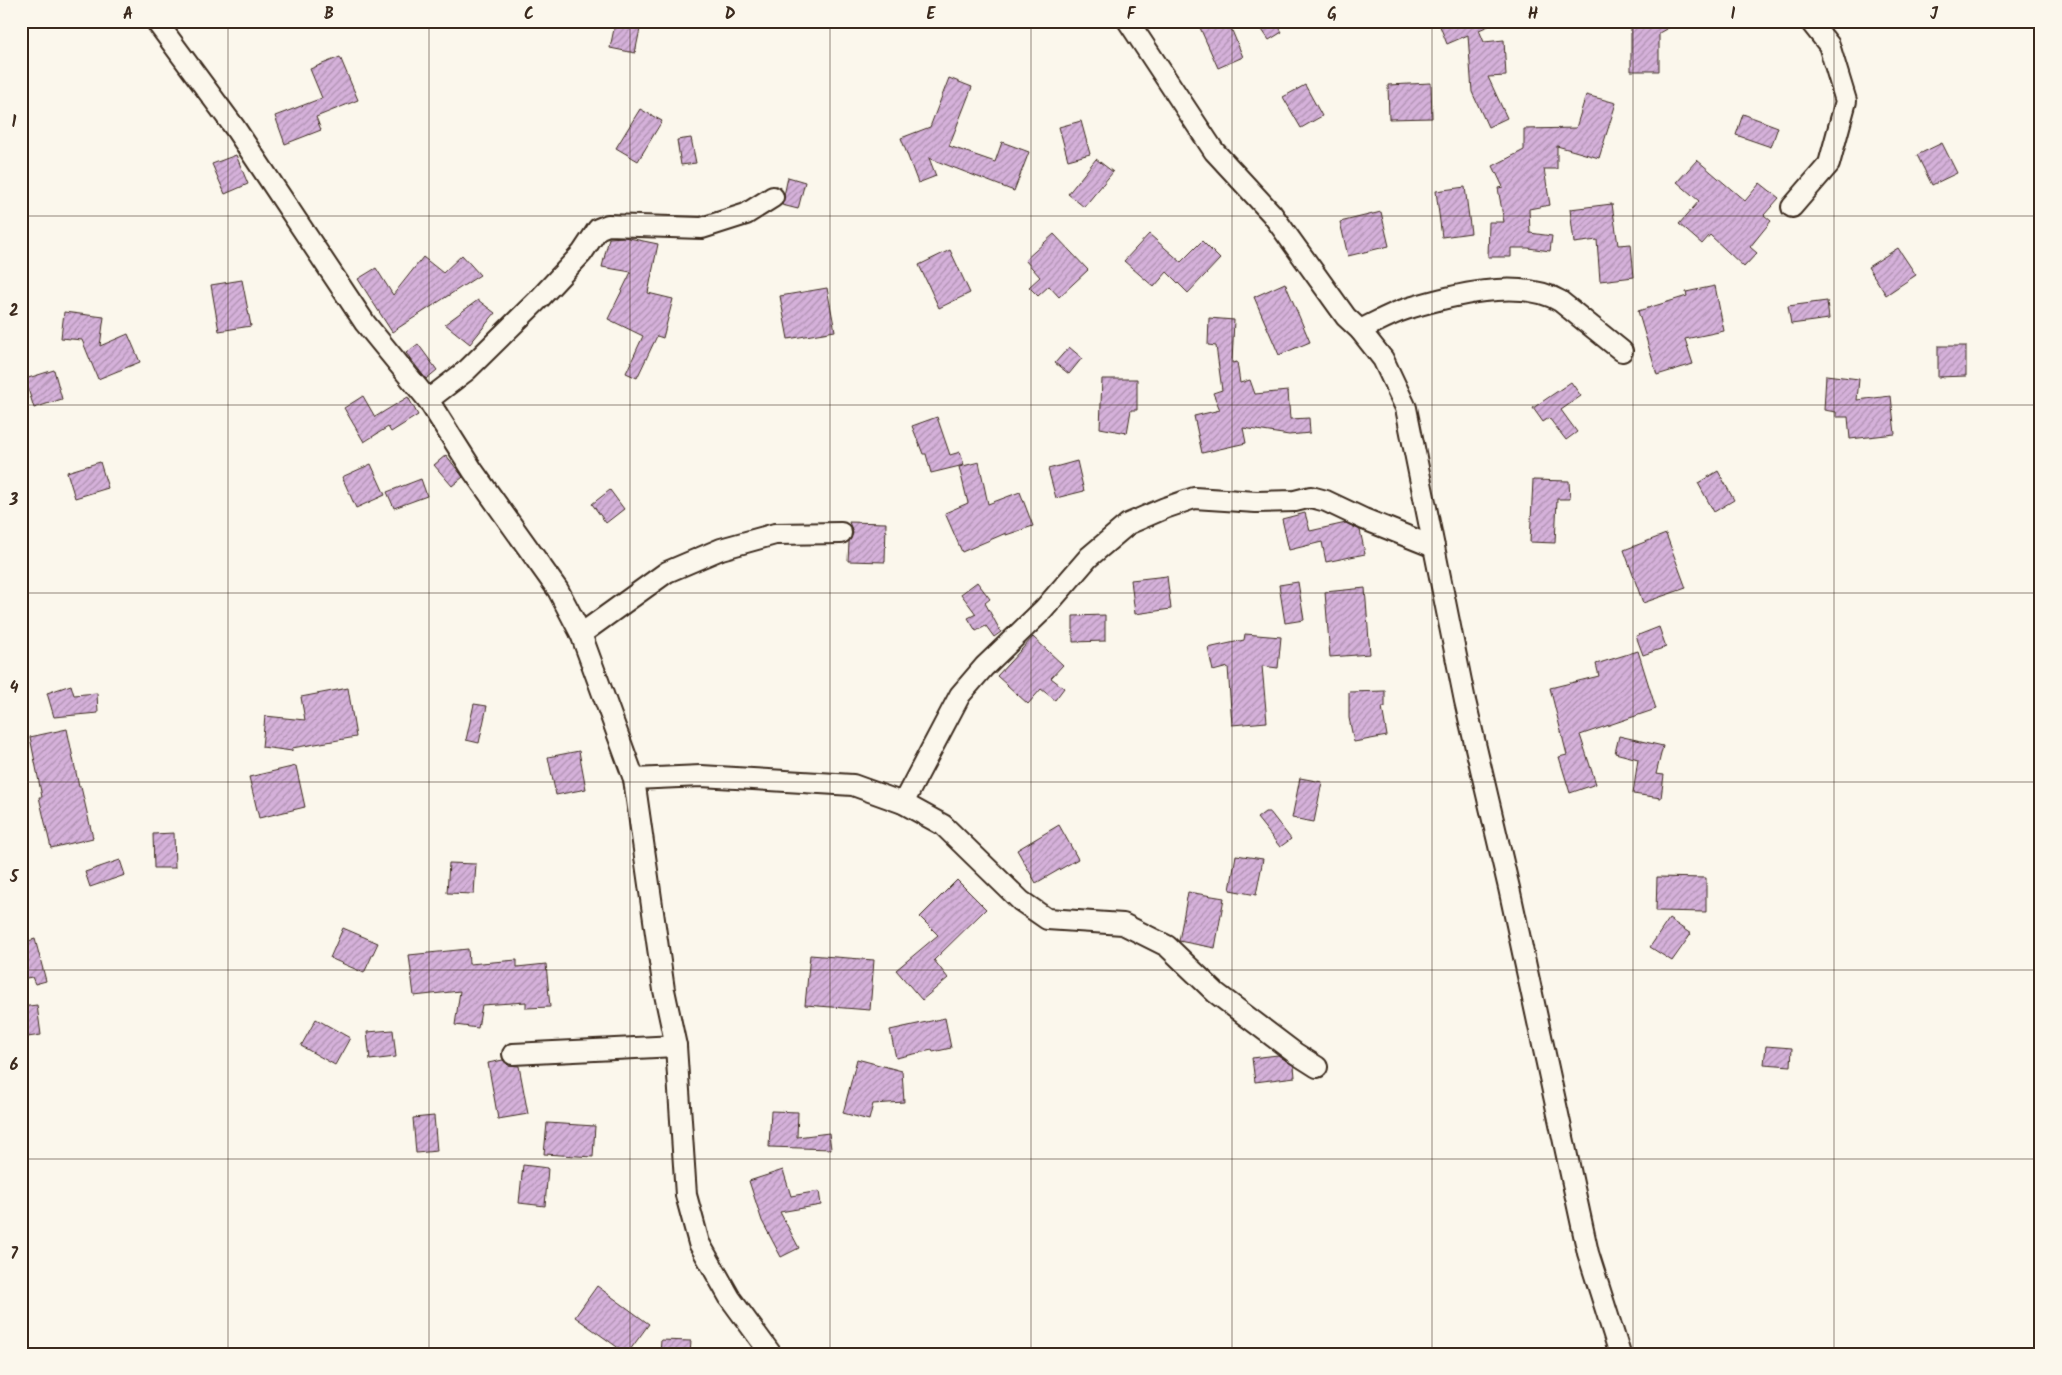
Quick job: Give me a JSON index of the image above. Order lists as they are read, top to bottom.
{
  "grid": {
    "columns": [
      "A",
      "B",
      "C",
      "D",
      "E",
      "F",
      "G",
      "H",
      "I",
      "J"
    ],
    "rows": [
      "1",
      "2",
      "3",
      "4",
      "5",
      "6",
      "7"
    ]
  }
}
